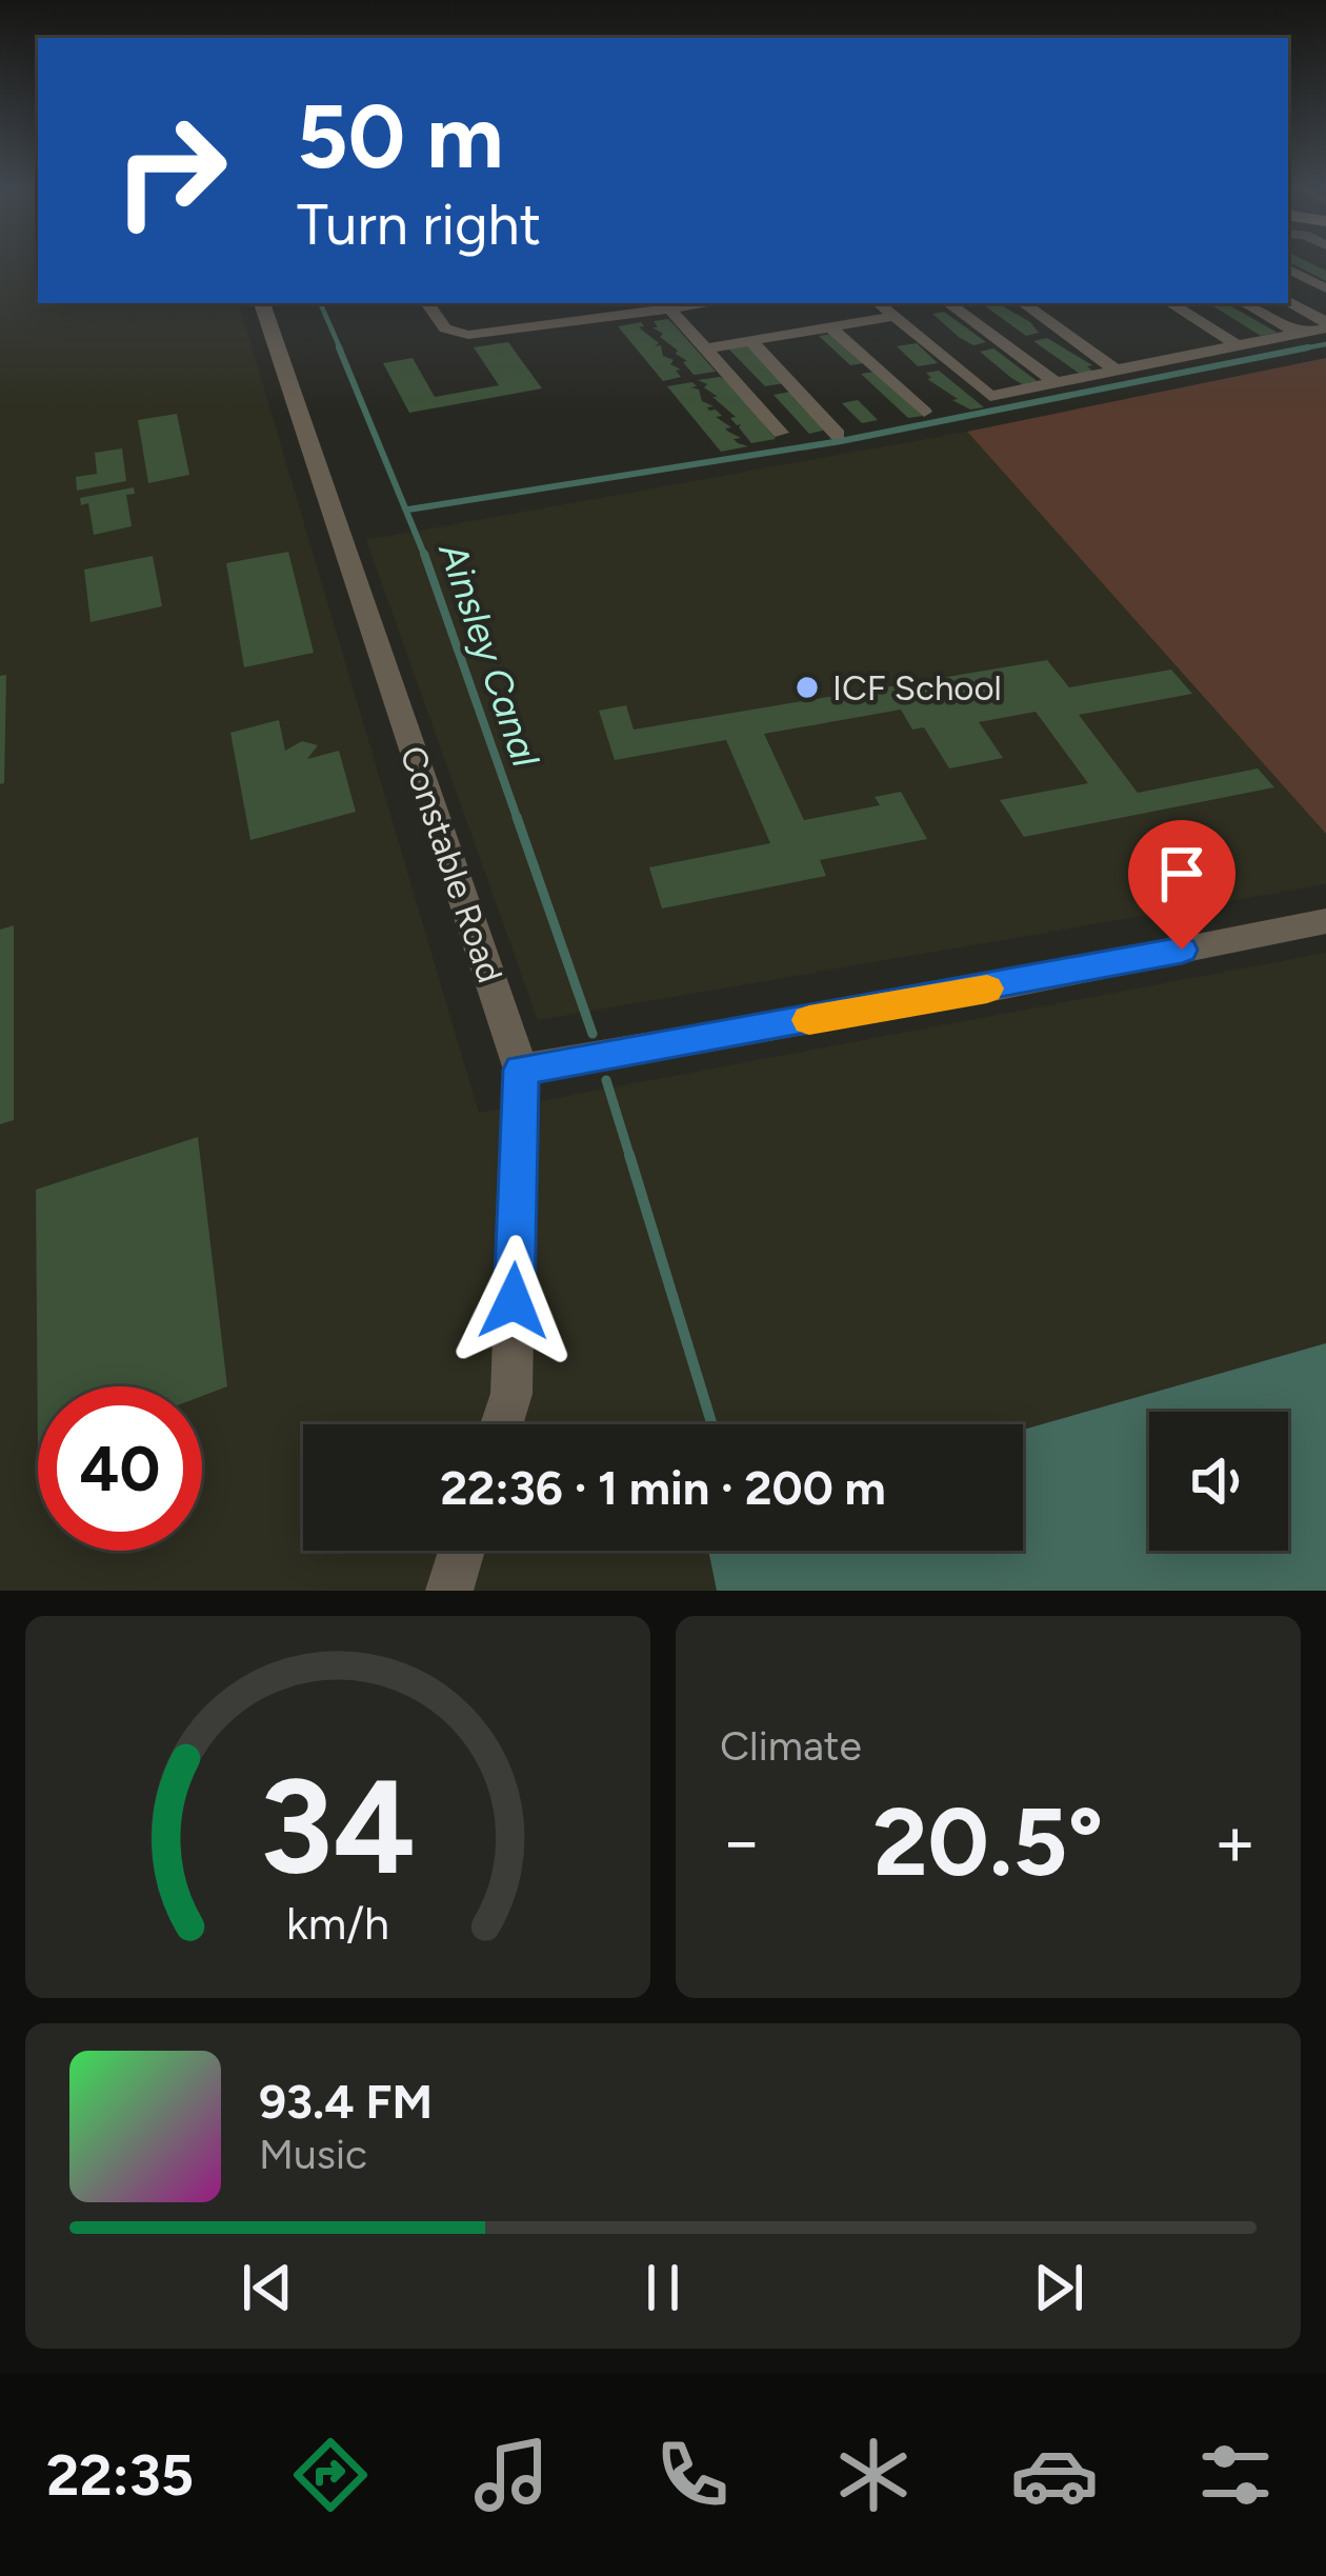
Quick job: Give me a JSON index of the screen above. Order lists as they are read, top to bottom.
{
  "streets": {
    "street": ["Constable Road"]
  },
  "water": ["Ainsley Canal"],
  "places": ["ICF School"],
  "page": {
    "turn": ["50 m", "Turn right"],
    "limit": "40",
    "trip": "22:36 · 1 min · 200 m",
    "tile": "Climate",
    "heat": ["−", "20.5°", "+"],
    "song": ["93.4 FM", "Music"],
    "tabs": "22:35",
    "gauge": ["34", "km/h"]
  }
}
